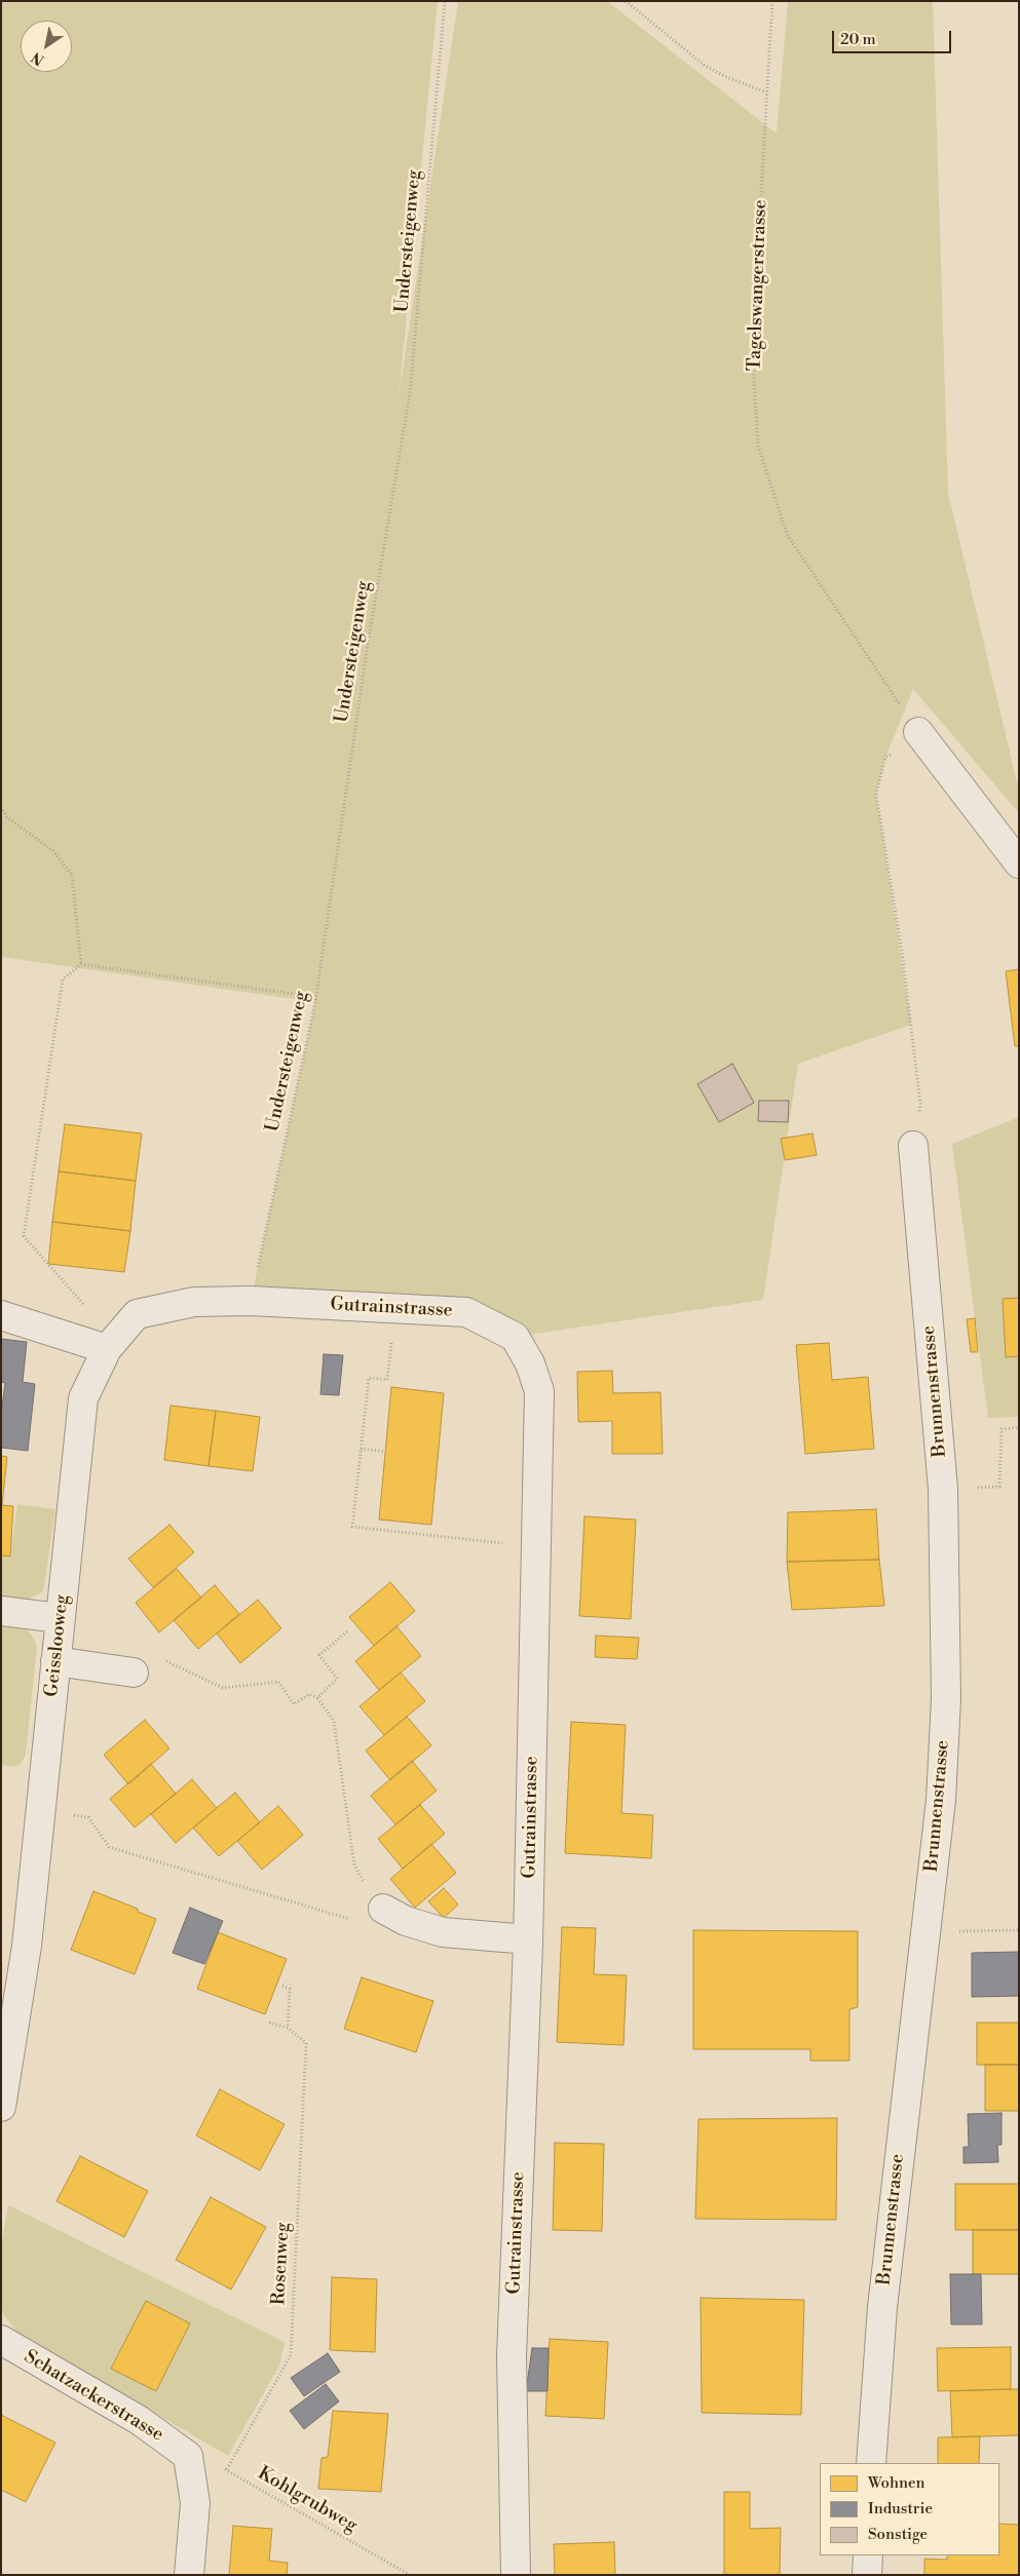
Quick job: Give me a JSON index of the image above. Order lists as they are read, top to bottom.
{
  "streets": {
    "street": [
      "Gutrainstrasse",
      "Brunnenstrasse",
      "Geisslooweg",
      "Schatzackerstrasse"
    ],
    "path": [
      "Understeigenweg",
      "Tagelswangerstrasse",
      "Rosenweg",
      "Kohlgrubweg"
    ]
  },
  "crossings": [
    ["Understeigenweg", "Gutrainstrasse"],
    ["Understeigenweg", "Geisslooweg"],
    ["Gutrainstrasse", "Geisslooweg"],
    ["Rosenweg", "Kohlgrubweg"],
    ["Schatzackerstrasse", "Kohlgrubweg"]
  ],
  "legend": ["Wohnen", "Industrie", "Sonstige"],
  "scale_bar": "20 m",
  "north": "bottom left"
}
